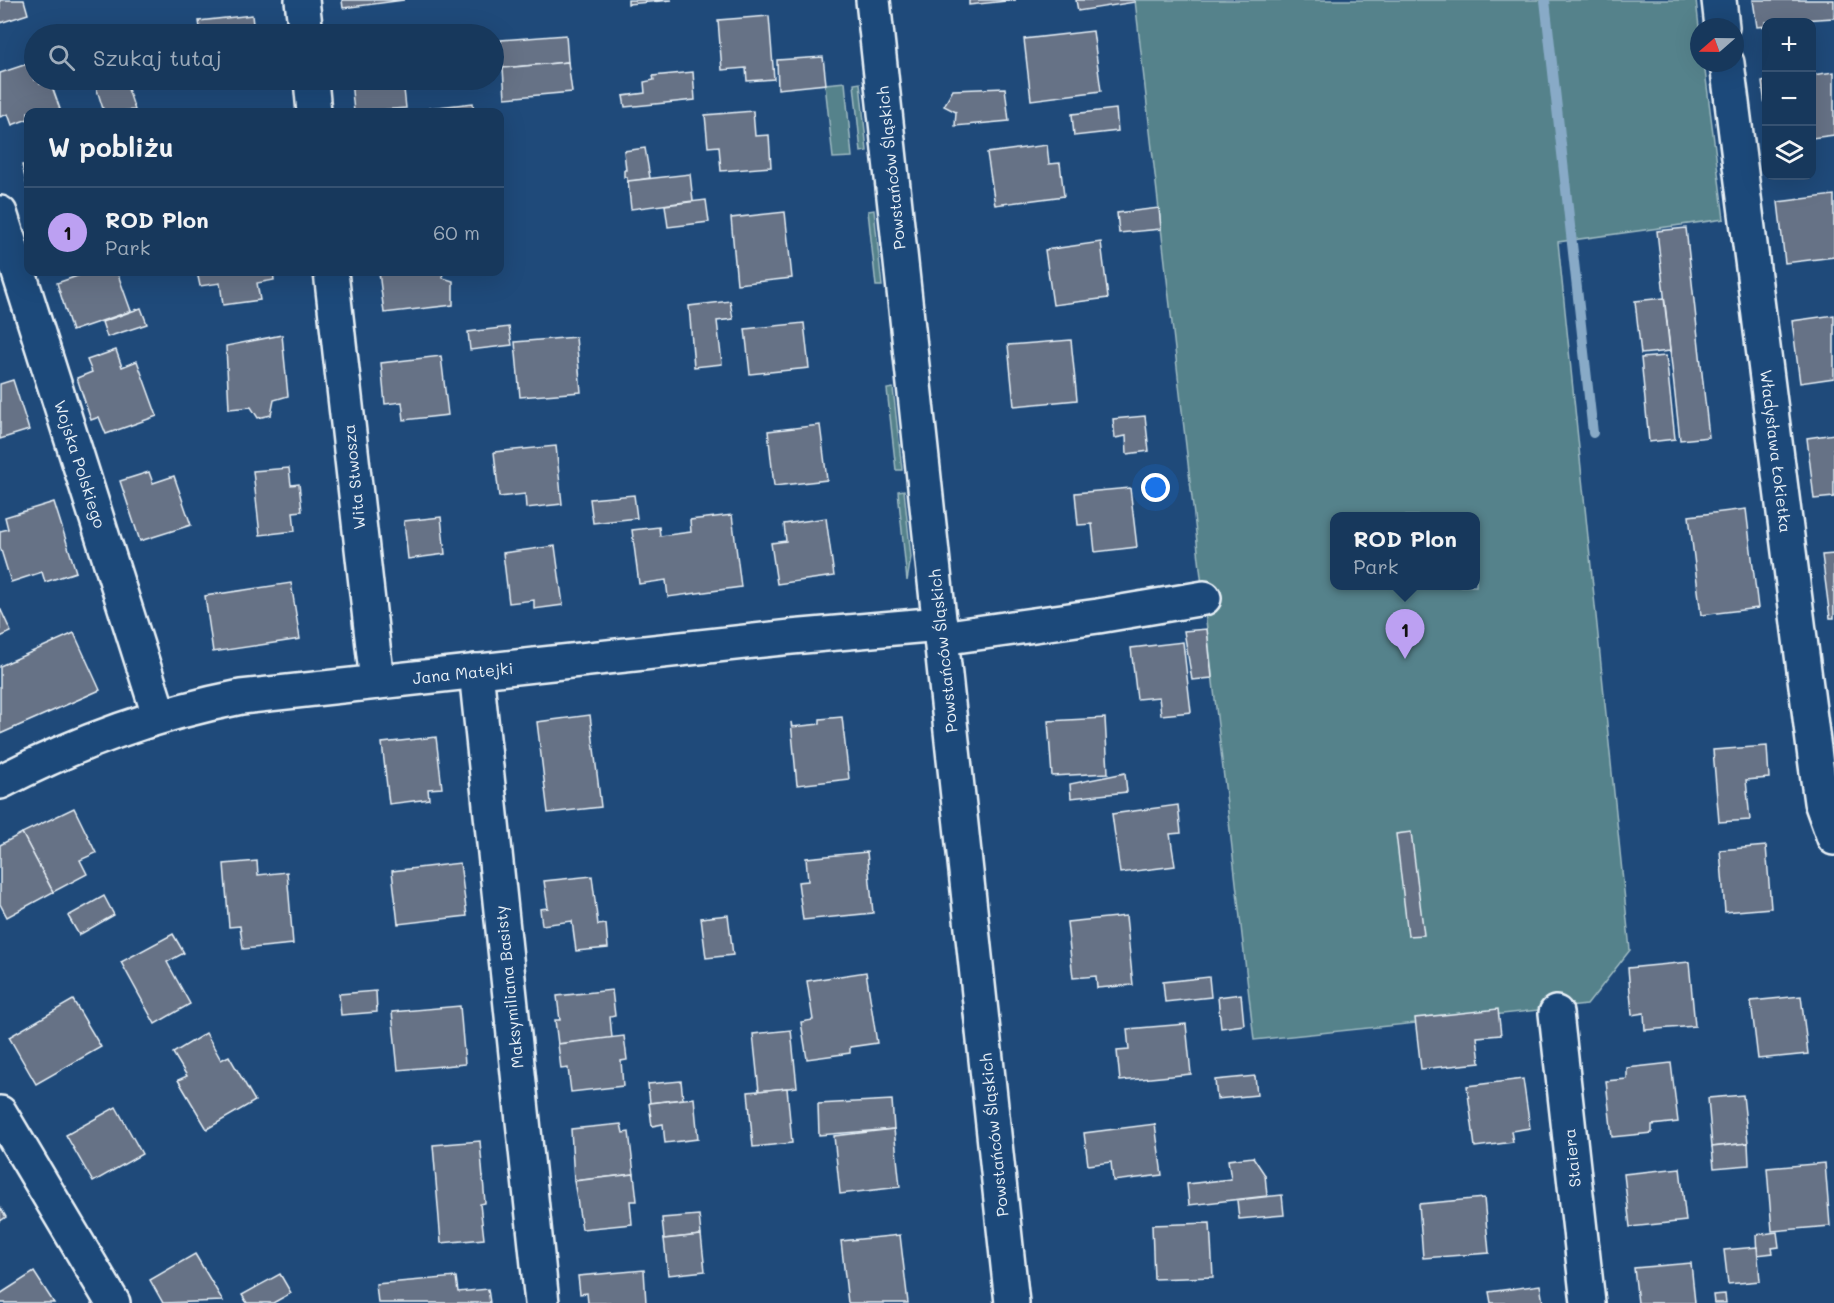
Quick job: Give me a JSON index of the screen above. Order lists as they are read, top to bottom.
{
  "streets": {
    "street": [
      "Powstańców Śląskich",
      "Władysława Łokietka",
      "Wojska Polskiego",
      "Wita Stwosza",
      "Jana Matejki",
      "Maksymiliana Basisty",
      "Staiera"
    ]
  },
  "crossings": [
    ["Powstańców Śląskich", "Jana Matejki"],
    ["Wojska Polskiego", "Jana Matejki"],
    ["Wita Stwosza", "Jana Matejki"],
    ["Jana Matejki", "Maksymiliana Basisty"]
  ],
  "north": "left",
  "page": {
    "map_buttons": ["+", "−"],
    "search": "Szukaj tutaj",
    "heading": "W pobliżu",
    "list": [
      {
        "mark": "1",
        "name": "ROD Plon",
        "note": "Park",
        "value": "60 m"
      }
    ],
    "popup": ["ROD Plon", "Park"],
    "pins": "1"
  }
}
